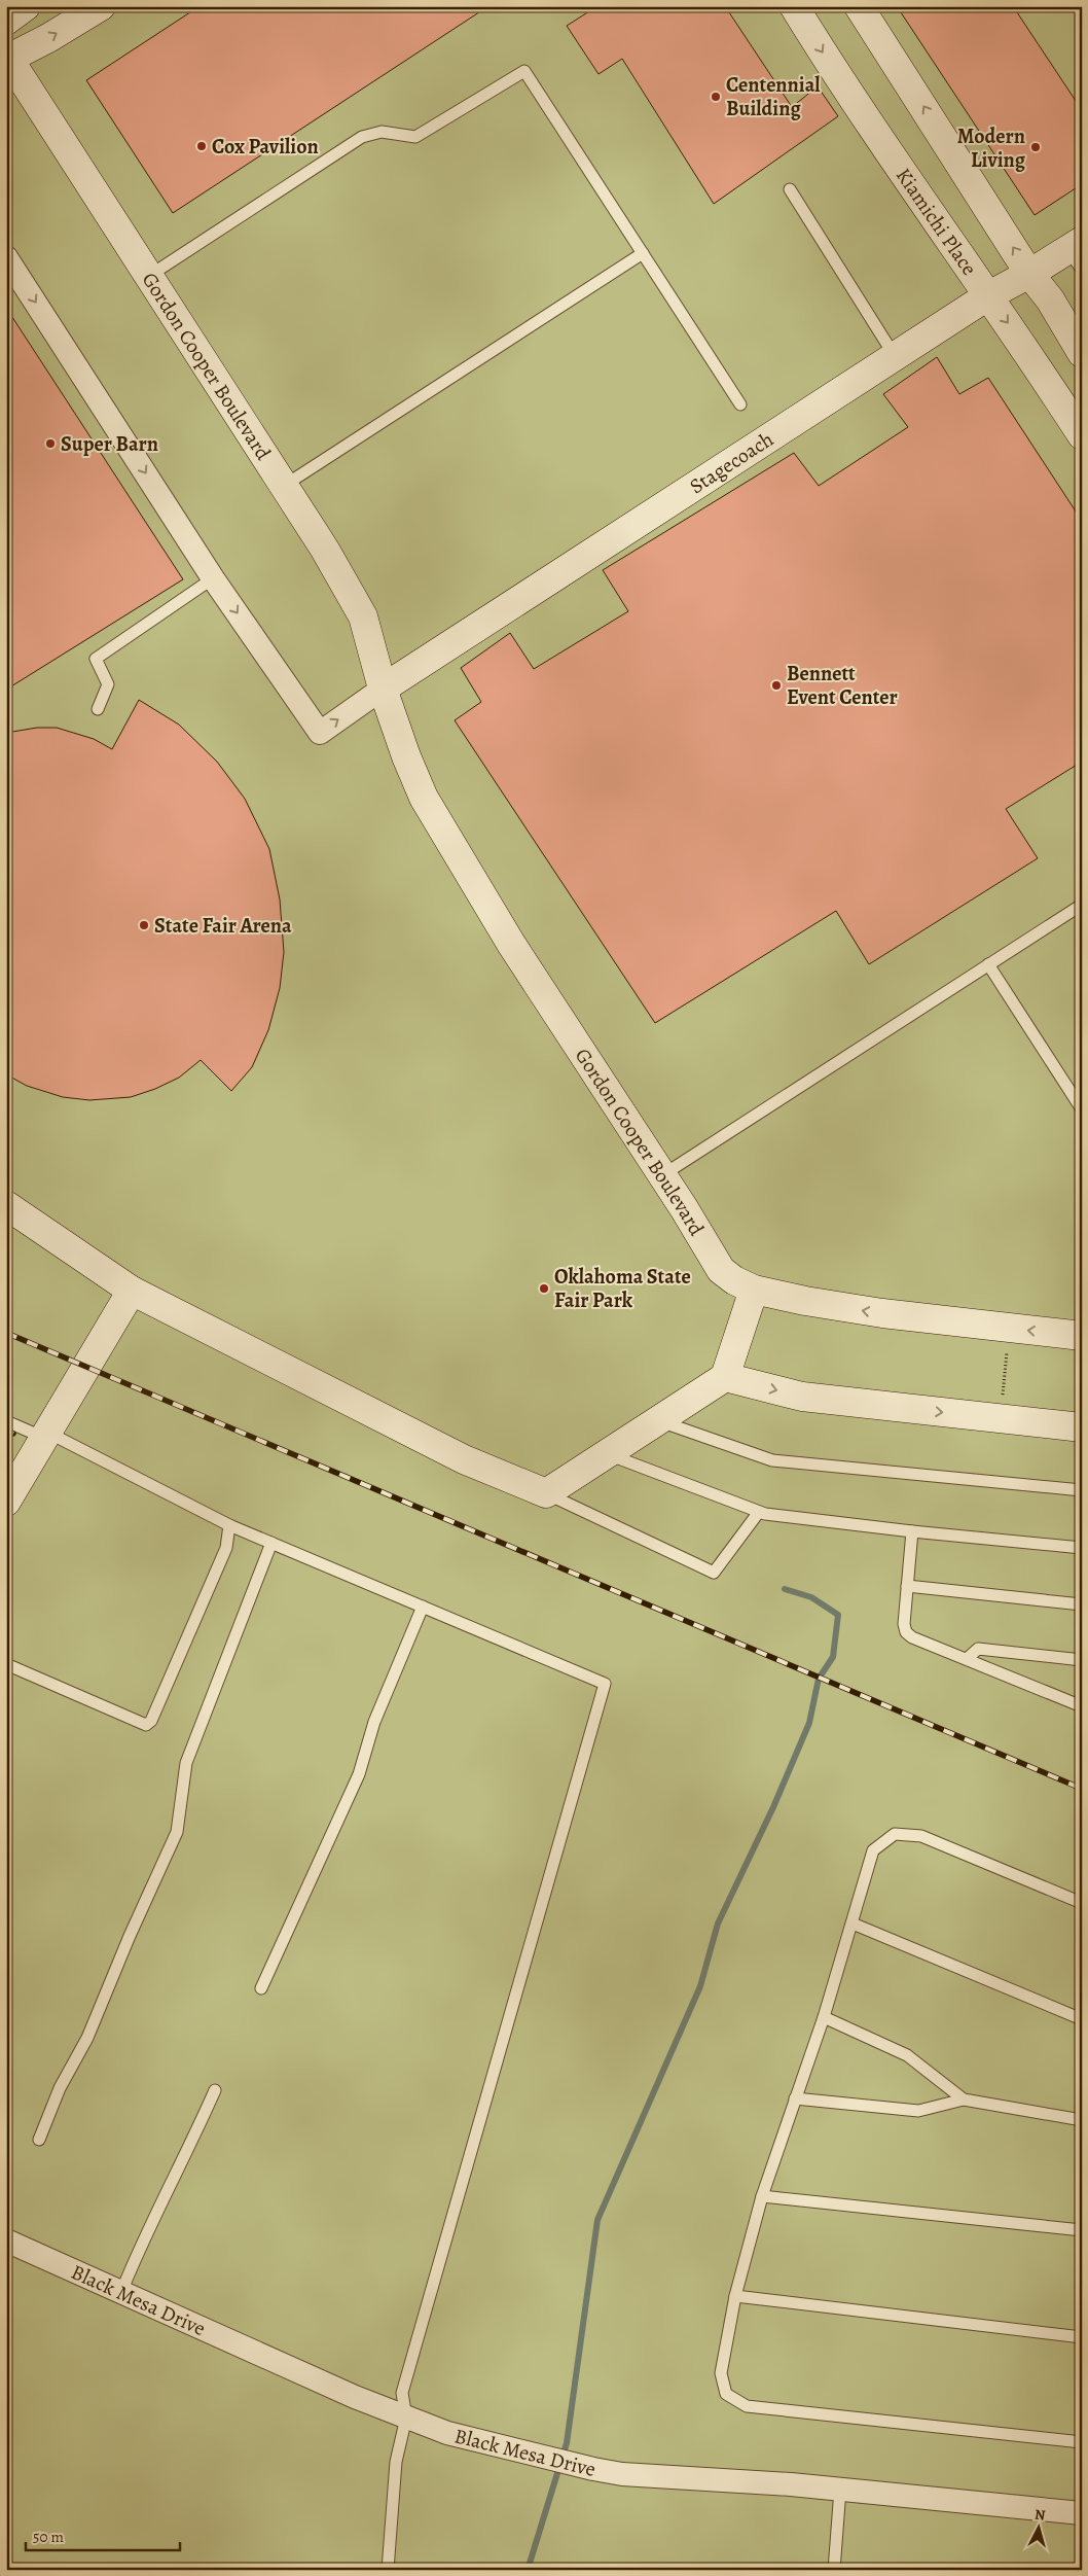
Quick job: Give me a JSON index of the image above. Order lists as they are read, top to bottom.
{
  "streets": {
    "street": [
      "Kiamichi Place",
      "Gordon Cooper Boulevard",
      "Stagecoach",
      "Black Mesa Drive"
    ]
  },
  "crossings": [
    ["Kiamichi Place", "Stagecoach"],
    ["Gordon Cooper Boulevard", "Stagecoach"]
  ],
  "places": [
    "Centennial Building",
    "Cox Pavilion",
    "Modern Living",
    "Super Barn",
    "Bennett Event Center",
    "State Fair Arena",
    "Oklahoma State Fair Park"
  ],
  "scale_bar": "50 m",
  "north": "top"
}
